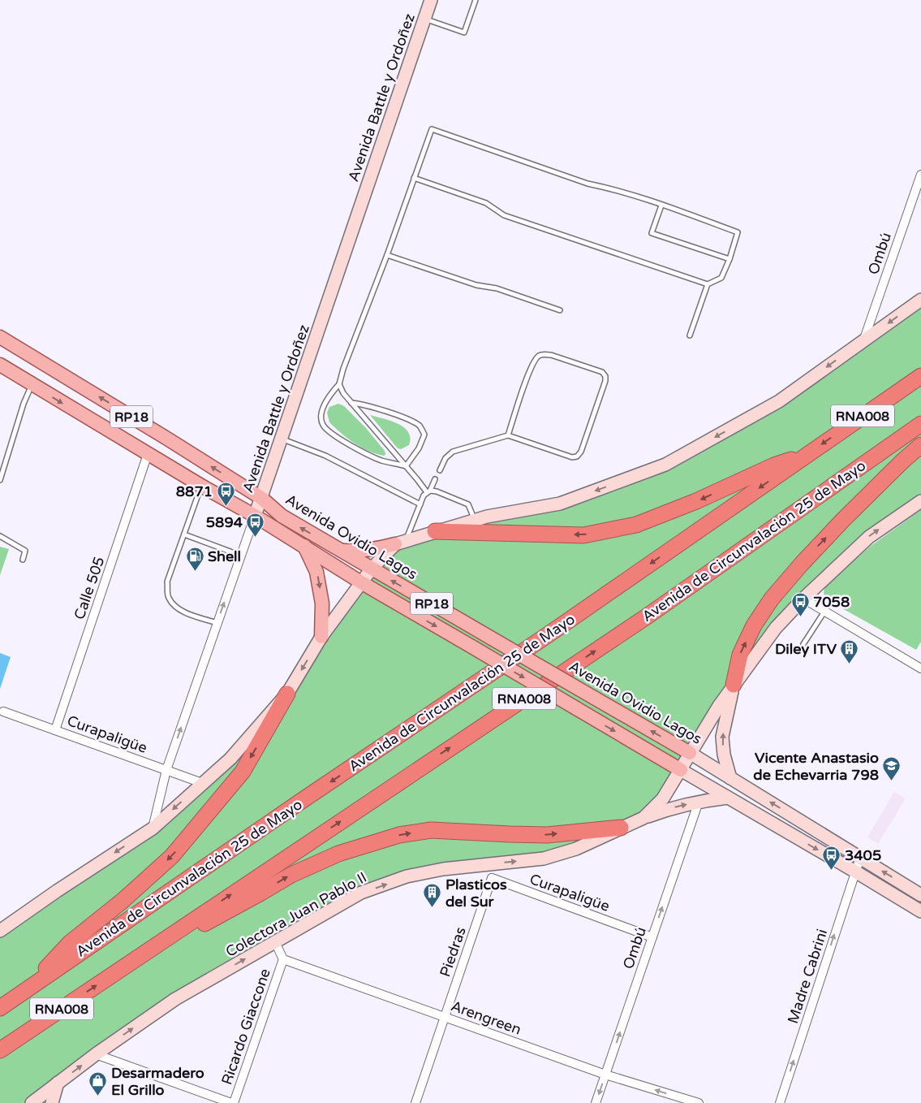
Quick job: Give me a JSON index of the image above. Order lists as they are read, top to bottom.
{
  "streets": {
    "highway": ["RNA008", "Avenida de Circunvalación 25 de Mayo"],
    "main road": [
      "Avenida Battle y Ordoñez",
      "RP18",
      "Avenida Ovidio Lagos",
      "Colectora Juan Pablo II"
    ],
    "street": [
      "Ombú",
      "Calle 505",
      "Curapaligüe",
      "Piedras",
      "Madre Cabrini",
      "Arengreen",
      "Ricardo Giaccone"
    ]
  },
  "crossings": [
    ["Avenida Battle y Ordoñez", "RP18"],
    ["Avenida Battle y Ordoñez", "Avenida Ovidio Lagos"],
    ["Avenida Battle y Ordoñez", "Curapaligüe"],
    ["Ombú", "Curapaligüe"],
    ["Ombú", "Arengreen"],
    ["RP18", "Avenida Ovidio Lagos"],
    ["RP18", "Calle 505"],
    ["RP18", "Colectora Juan Pablo II"],
    ["Avenida Ovidio Lagos", "Colectora Juan Pablo II"],
    ["Avenida Ovidio Lagos", "Madre Cabrini"],
    ["Calle 505", "Curapaligüe"],
    ["Curapaligüe", "Piedras"],
    ["Piedras", "Arengreen"],
    ["Arengreen", "Ricardo Giaccone"]
  ],
  "one_way": ["Ombú", "Colectora Juan Pablo II", "Madre Cabrini"],
  "places": {
    "bus stop": [
      "8871",
      "5894",
      "7058",
      "3405"
    ],
    "fuel station": ["Shell"],
    "building": ["Diley ITV", "Plasticos del Sur"],
    "school or university": ["Vicente Anastasio de Echevarria 798"],
    "shop": ["Desarmadero El Grillo"]
  }
}
